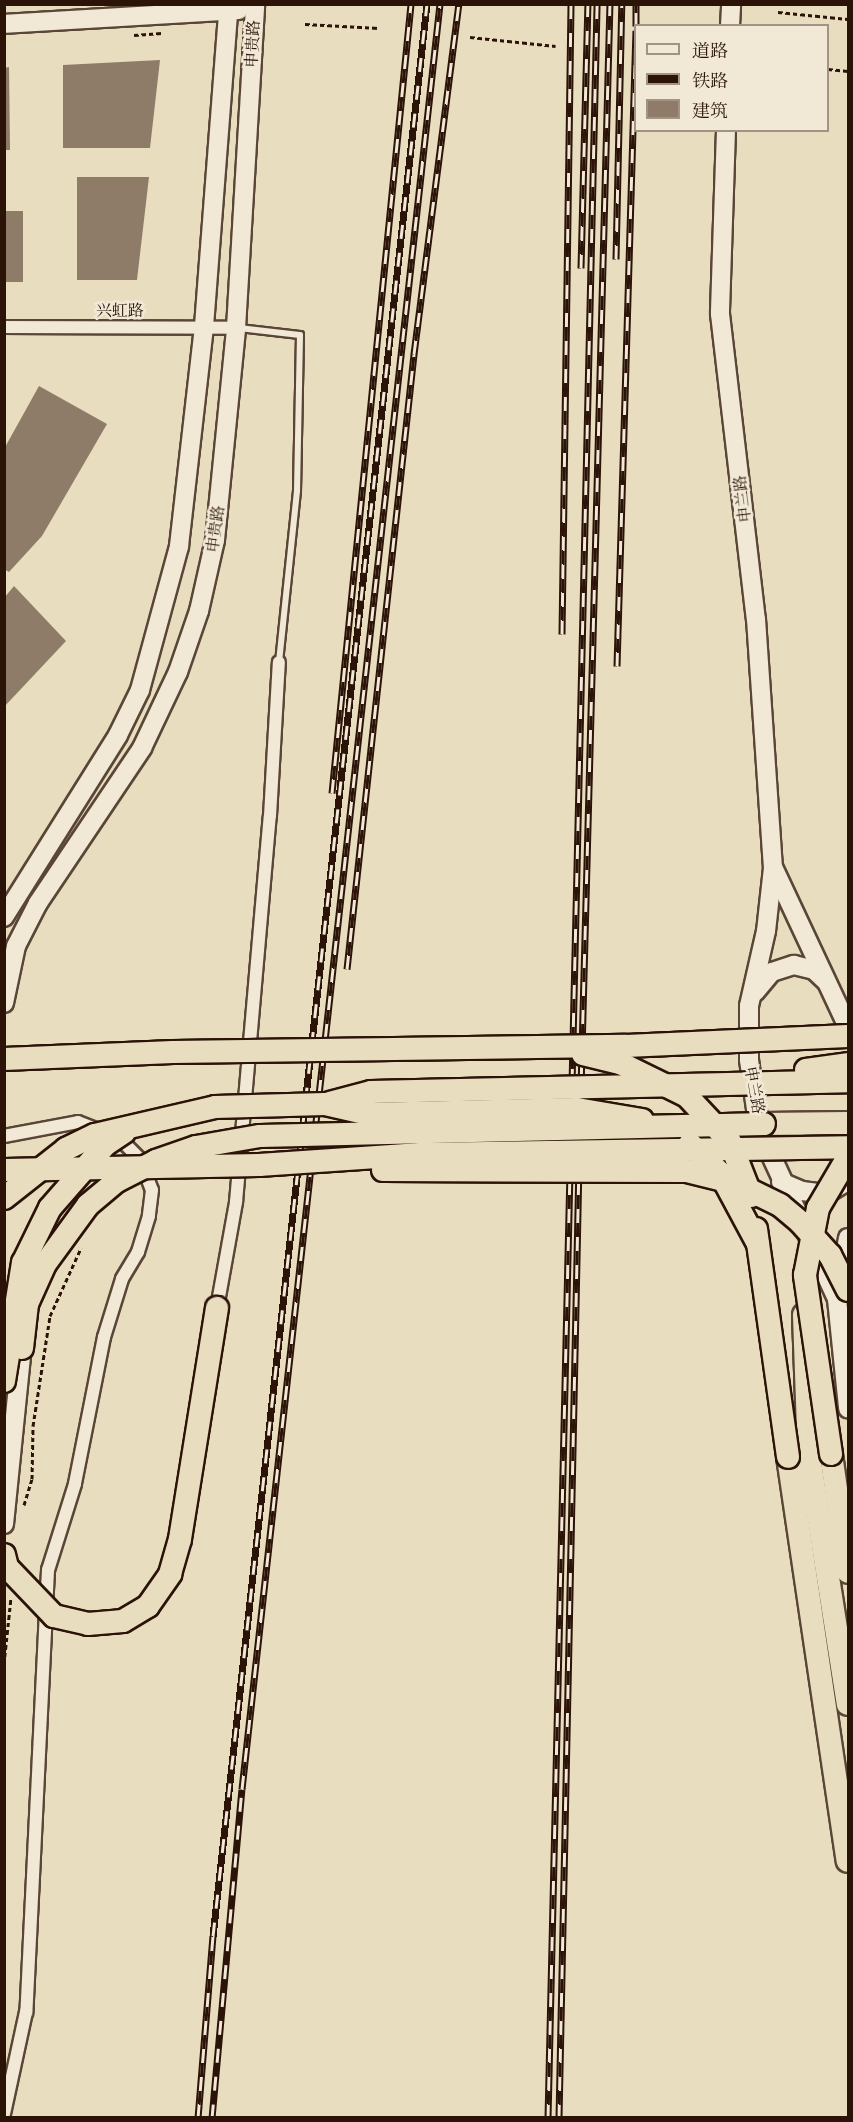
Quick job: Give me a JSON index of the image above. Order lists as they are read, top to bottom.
{
  "streets": {
    "main road": ["申贵路", "申兰路"],
    "street": ["兴虹路"]
  },
  "crossings": [
    ["申贵路", "兴虹路"]
  ],
  "legend": ["道路", "铁路", "建筑"]
}
